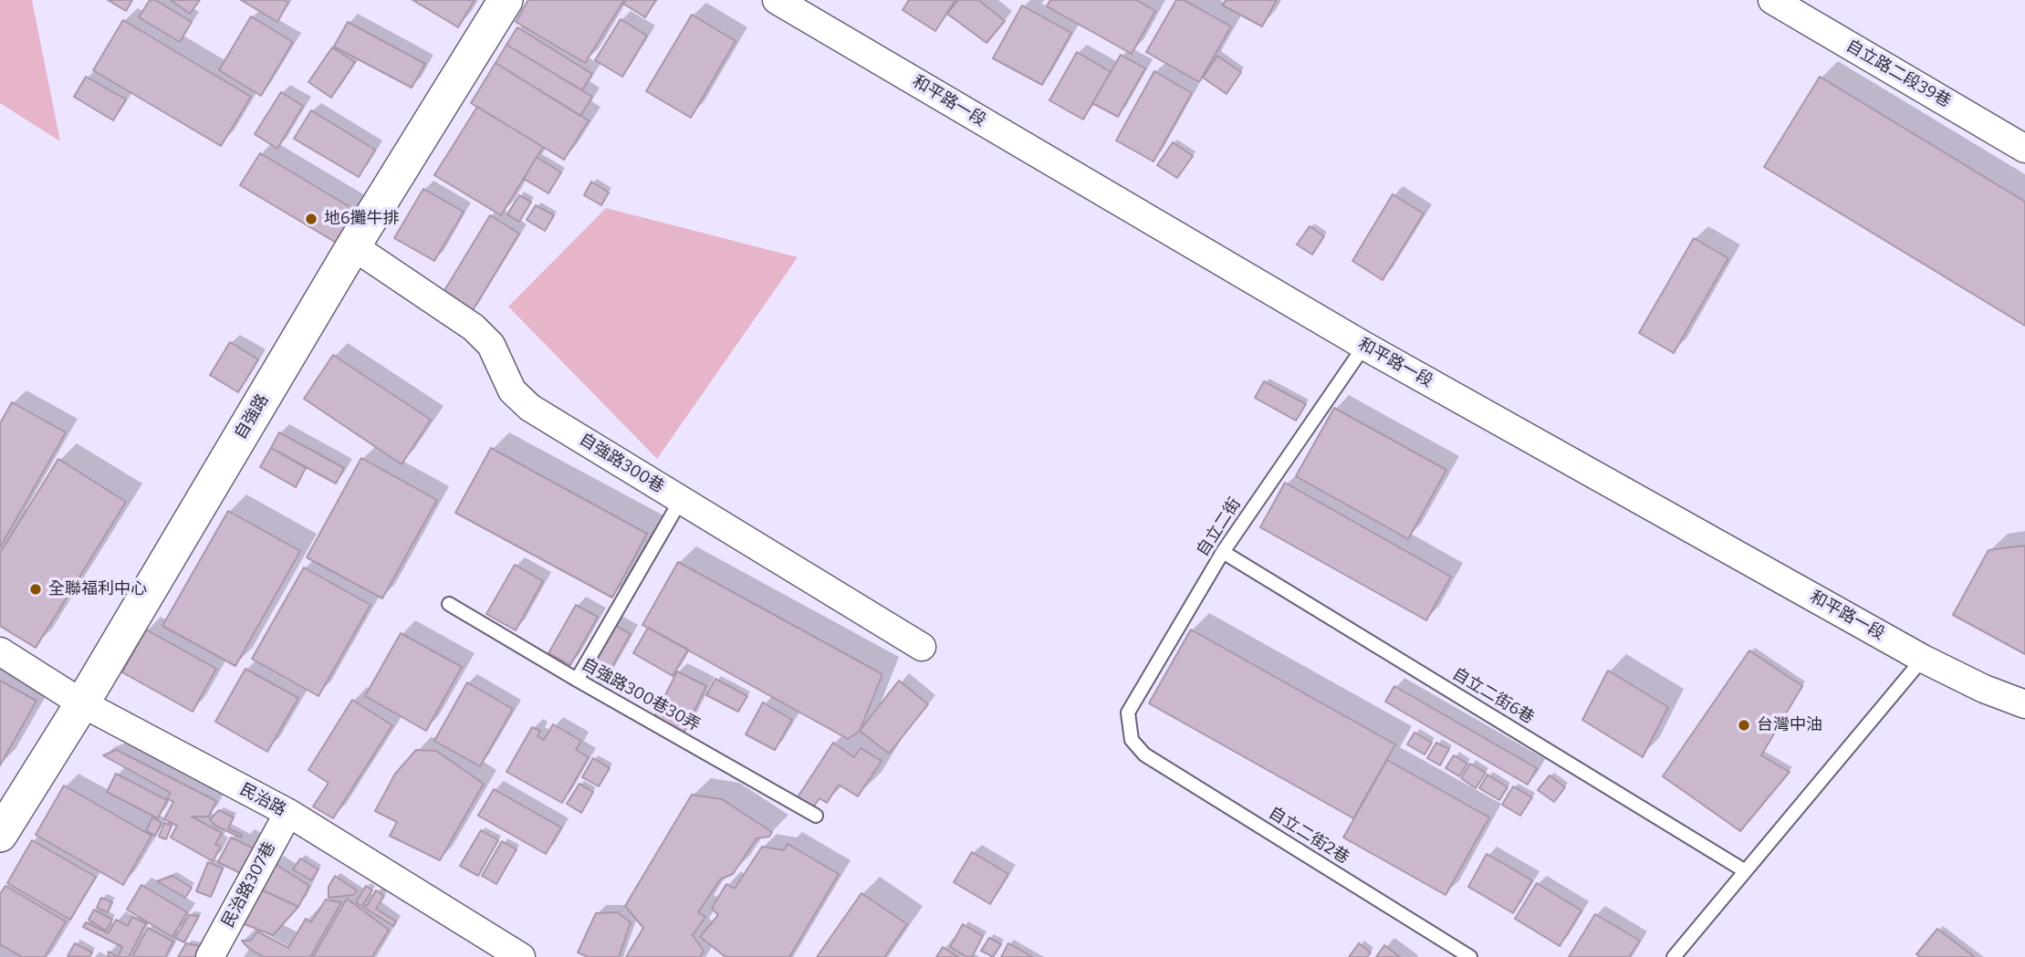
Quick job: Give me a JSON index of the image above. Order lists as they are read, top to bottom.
{
  "streets": {
    "street": [
      "自立路二段39巷",
      "和平路一段",
      "自強路",
      "自強路300巷",
      "民治路",
      "民治路307巷"
    ],
    "lane": [
      "自立二街",
      "自強路300巷30弄",
      "自立二街6巷",
      "自立二街2巷"
    ]
  },
  "crossings": [
    ["和平路一段", "自立二街"],
    ["自強路", "自強路300巷"],
    ["自強路", "民治路"],
    ["自立二街", "自立二街6巷"],
    ["自立二街", "自立二街2巷"],
    ["民治路", "民治路307巷"]
  ],
  "places": ["地6攤牛排", "全聯福利中心", "台灣中油"]
}
